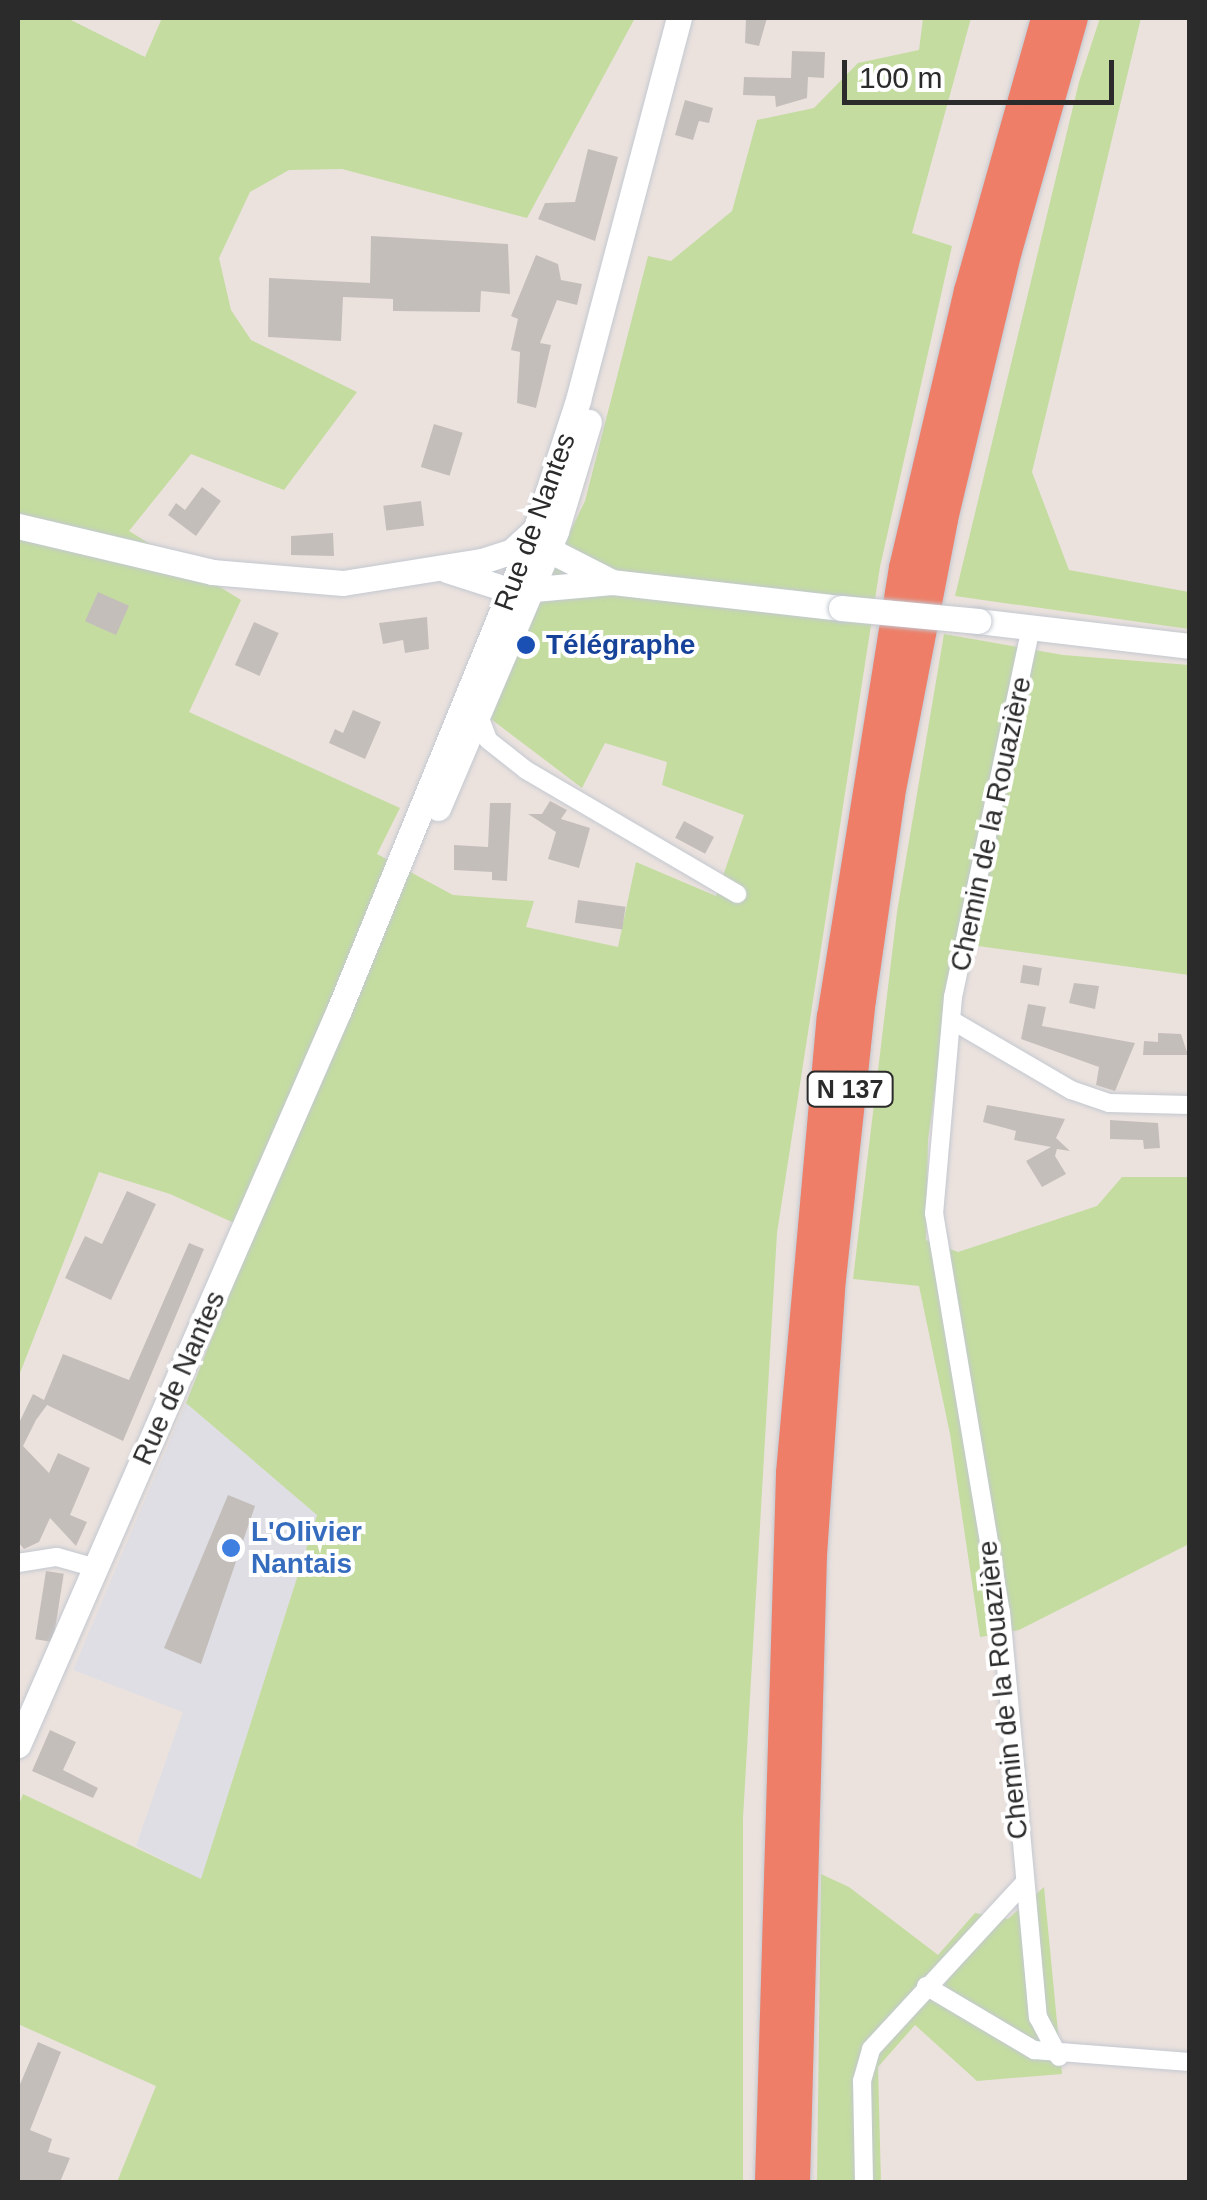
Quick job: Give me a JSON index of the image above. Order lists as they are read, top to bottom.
{
  "streets": {
    "highway": ["N 137"],
    "main road": ["Rue de Nantes"],
    "street": ["Chemin de la Rouazière"]
  },
  "places": ["Télégraphe", "L'Olivier Nantais"],
  "scale_bar": "100 m"
}
